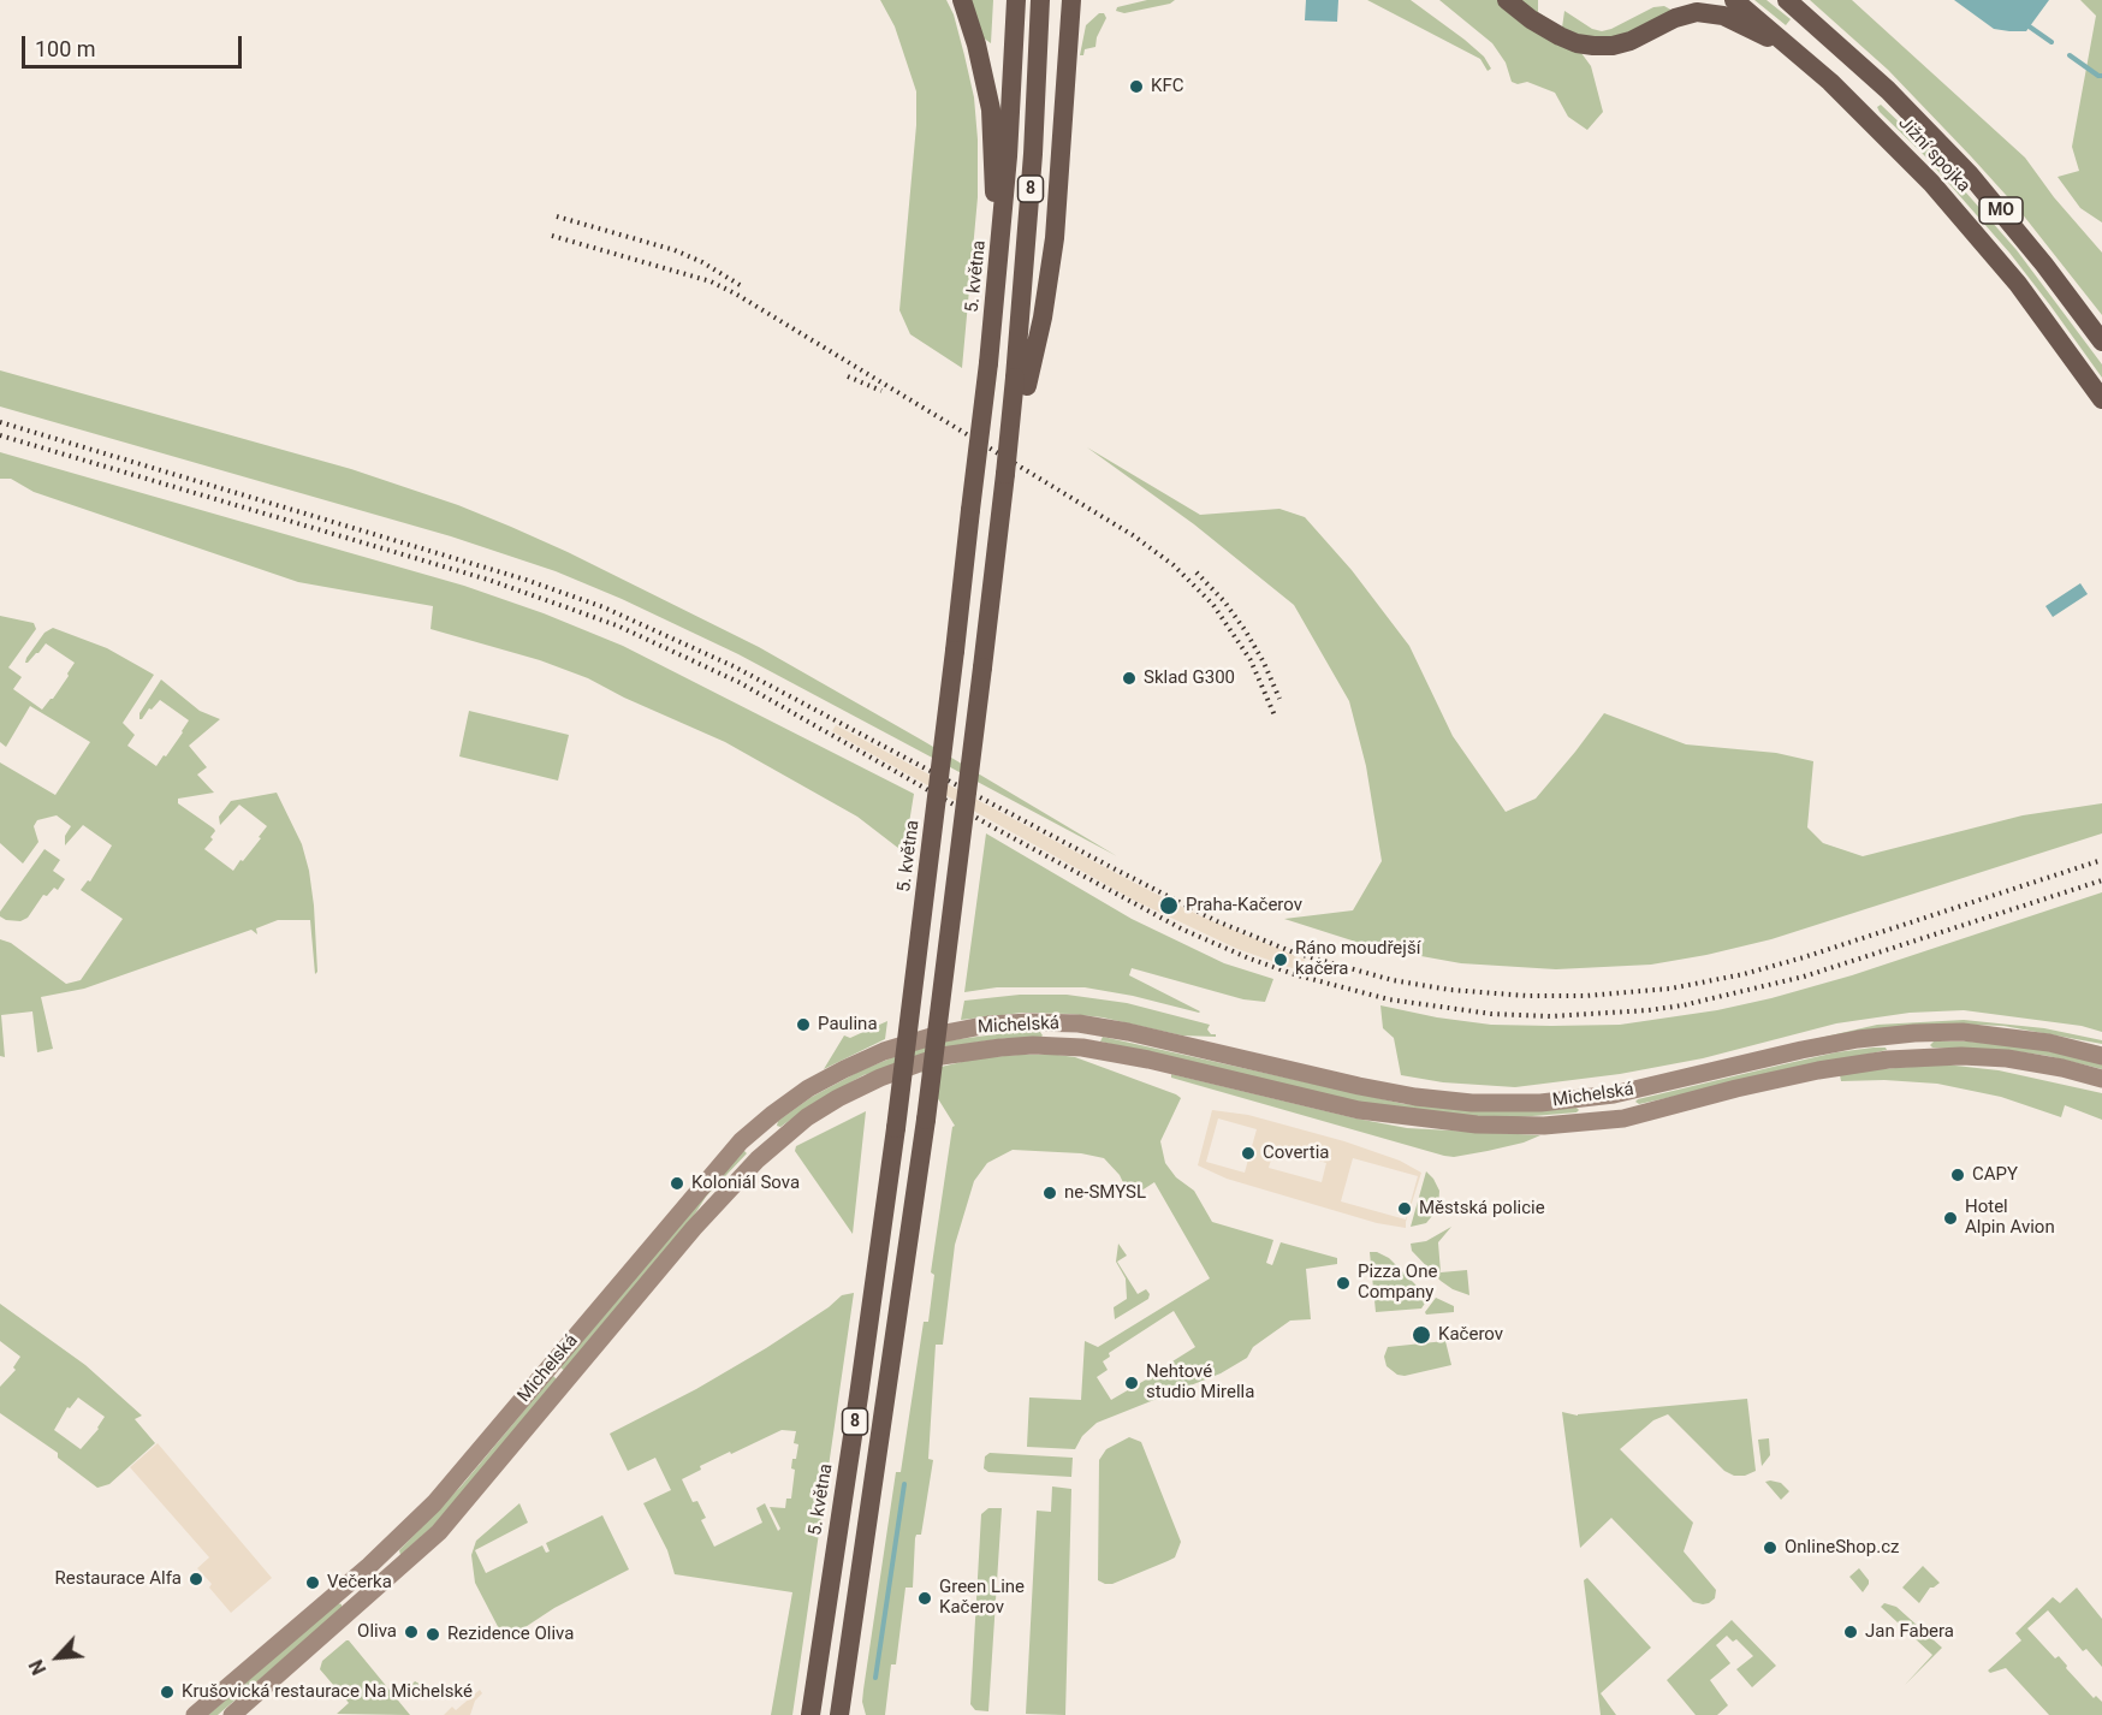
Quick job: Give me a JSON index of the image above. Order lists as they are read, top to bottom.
{
  "streets": {
    "highway": [
      "Jižní spojka",
      "8",
      "MO",
      "5. května"
    ],
    "main road": ["Michelská"]
  },
  "places": [
    "KFC",
    "Sklad G300",
    "Praha-Kačerov",
    "Ráno moudřejší kačera",
    "Paulina",
    "Covertia",
    "CAPY",
    "Koloniál Sova",
    "ne-SMYSL",
    "Městská policie",
    "Hotel Alpin Avion",
    "Pizza One Company",
    "Kačerov",
    "Nehtové studio Mirella",
    "OnlineShop.cz",
    "Restaurace Alfa",
    "Večerka",
    "Green Line Kačerov",
    "Oliva",
    "Jan Fabera",
    "Rezidence Oliva",
    "Krušovická restaurace Na Michelské"
  ],
  "scale_bar": "100 m",
  "north": "bottom left"
}
